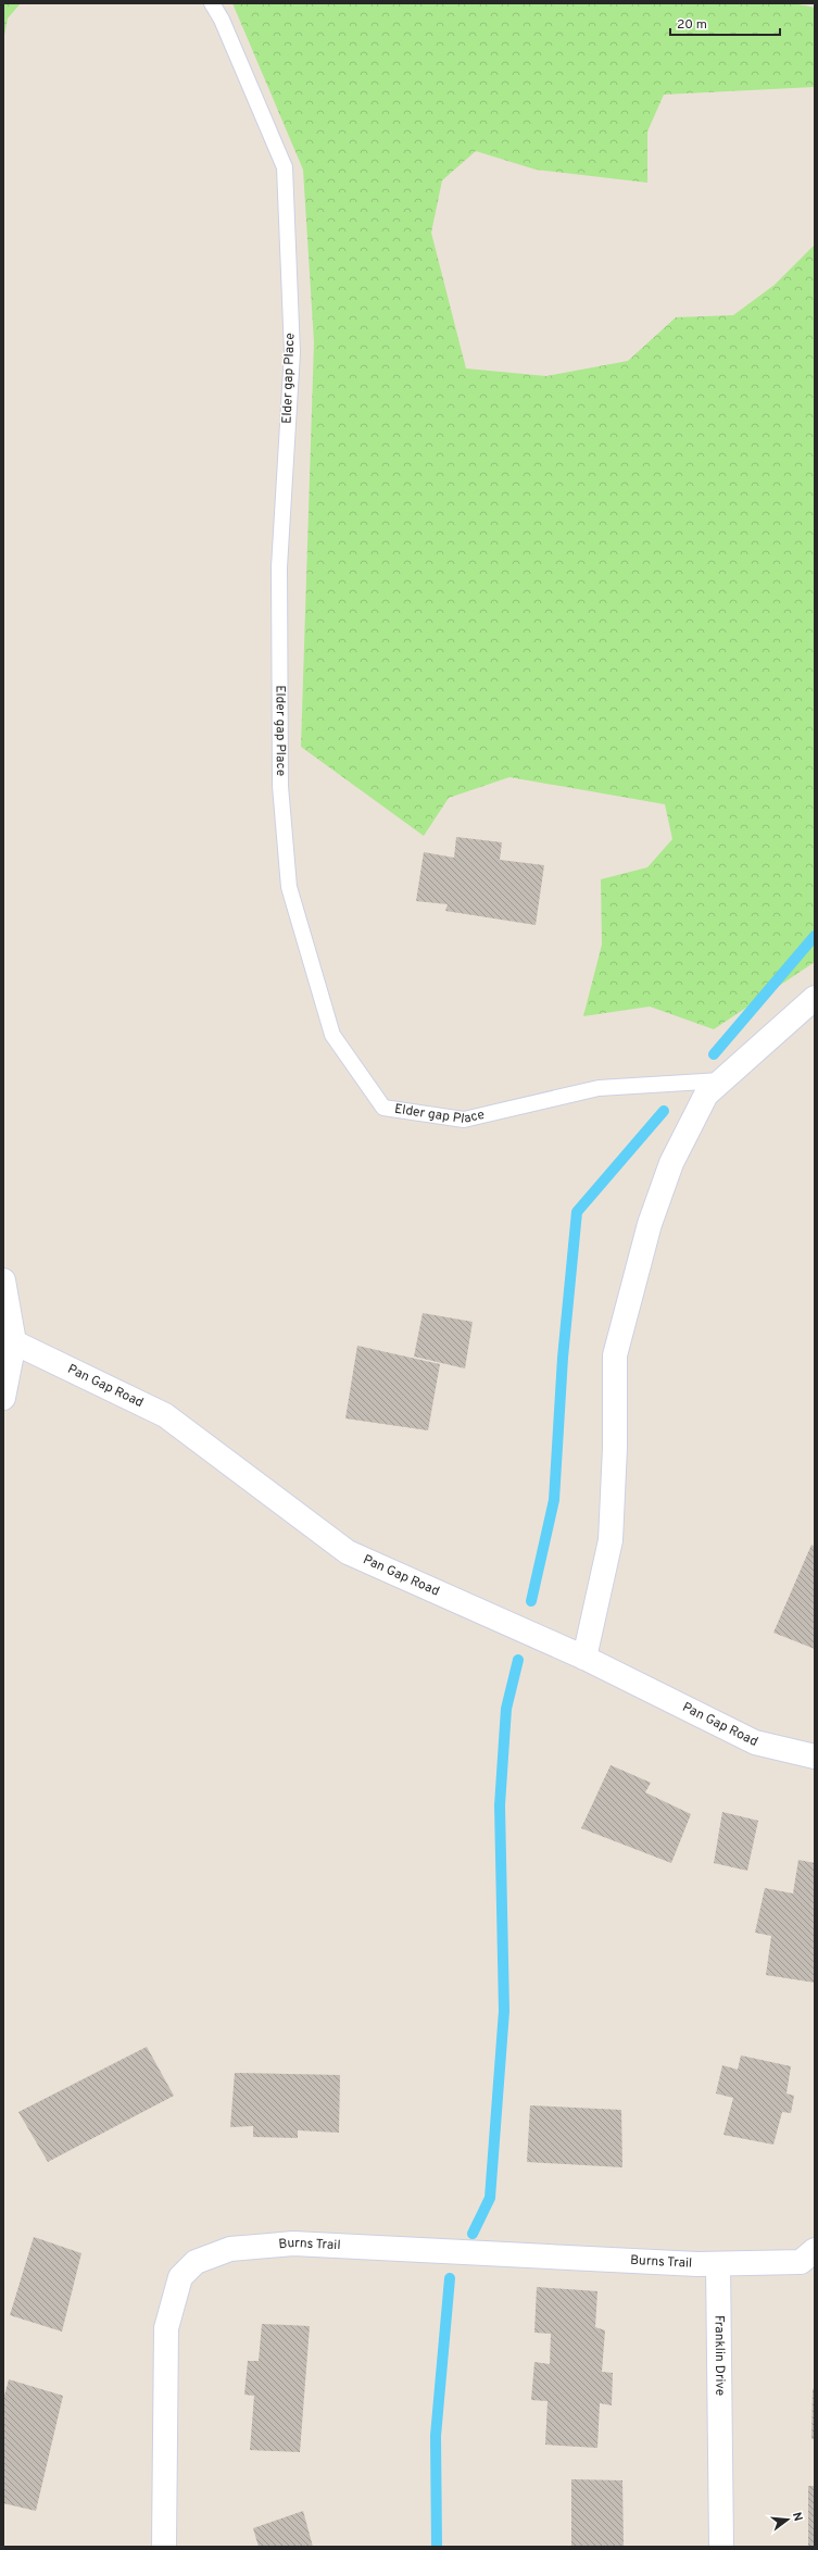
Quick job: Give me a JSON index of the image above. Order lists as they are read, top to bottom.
{
  "streets": {
    "street": ["Pan Gap Road", "Burns Trail", "Franklin Drive"],
    "lane": ["Elder gap Place"]
  },
  "crossings": [
    ["Burns Trail", "Franklin Drive"]
  ],
  "scale_bar": "20 m",
  "north": "right"
}
